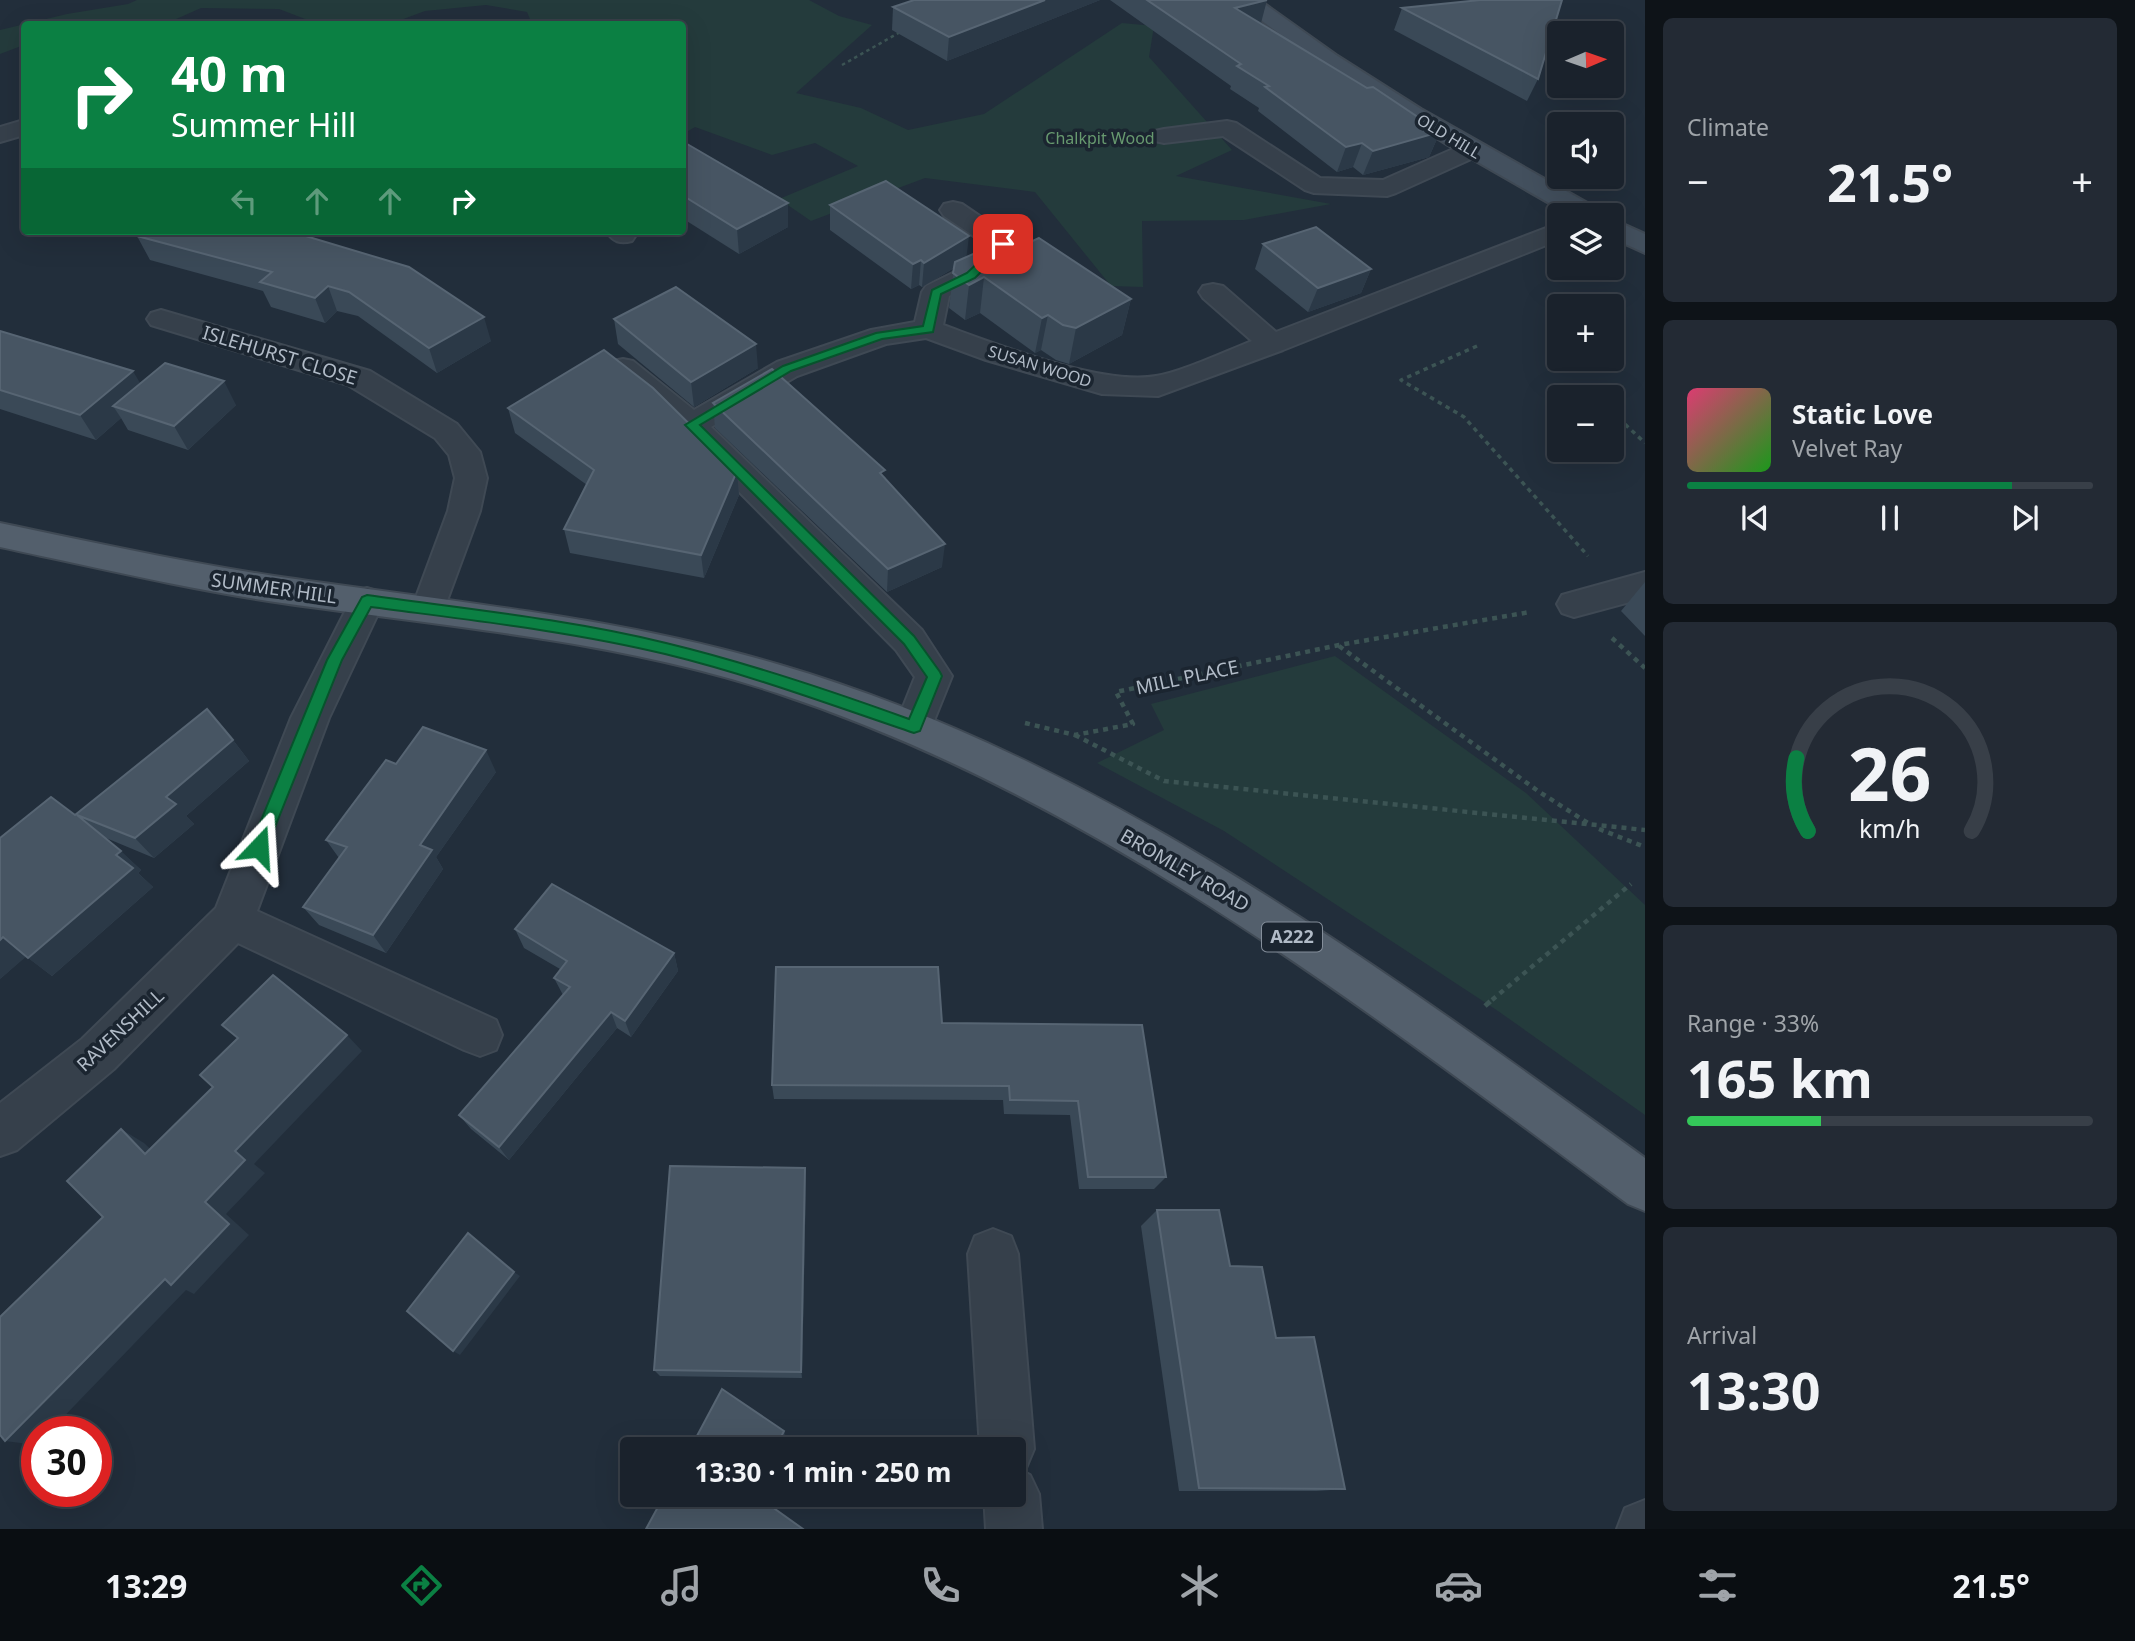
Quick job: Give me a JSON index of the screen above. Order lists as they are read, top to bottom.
{
  "streets": {
    "main road": [
      "OLD HILL",
      "SUMMER HILL",
      "BROMLEY ROAD",
      "A222"
    ],
    "street": ["ISLEHURST CLOSE", "SUSAN WOOD", "RAVENSHILL"],
    "path": ["MILL PLACE"]
  },
  "crossings": [
    ["ISLEHURST CLOSE", "SUMMER HILL"],
    ["SUMMER HILL", "BROMLEY ROAD"],
    ["SUMMER HILL", "RAVENSHILL"]
  ],
  "parks": ["Chalkpit Wood"],
  "north": "right",
  "page": {
    "tile": [
      "Climate",
      ["Range · 33%", "165 km"],
      ["Arrival", "13:30"]
    ],
    "map_buttons": ["+", "−"],
    "turn": ["40 m", "Summer Hill"],
    "heat": ["−", "21.5°", "+"],
    "song": ["Static Love", "Velvet Ray"],
    "limit": "30",
    "trip": "13:30 · 1 min · 250 m",
    "tabs": ["13:29", "21.5°"],
    "gauge": ["26", "km/h"]
  }
}
